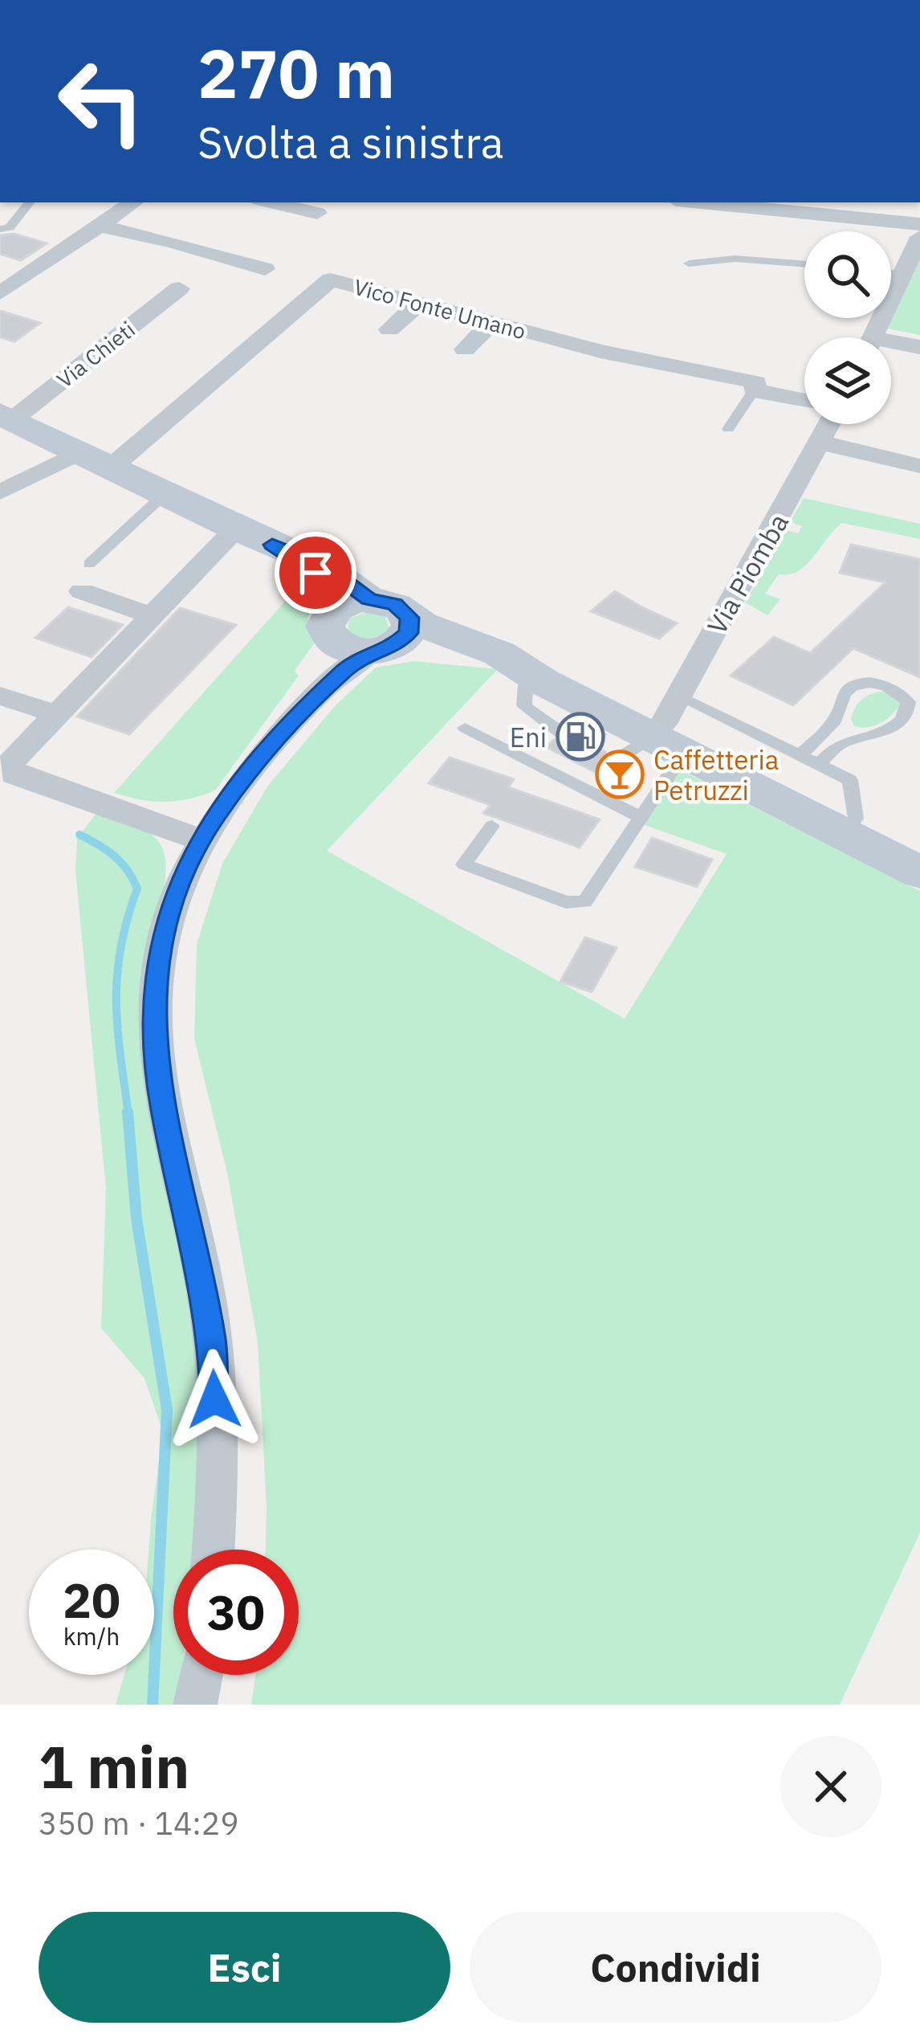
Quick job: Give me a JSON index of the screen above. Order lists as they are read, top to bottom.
{
  "streets": {
    "street": ["Vico Fonte Umano", "Via Chieti", "Via Piomba"]
  },
  "places": {
    "fuel station": ["Eni"],
    "bar": ["Caffetteria Petruzzi"]
  },
  "page": {
    "turn": ["270 m", "Svolta a sinistra"],
    "speed": "20 km/h",
    "limit": "30",
    "heading": ["1 min", "350 m · 14:29"],
    "buttons": ["Esci", "Condividi"]
  }
}
